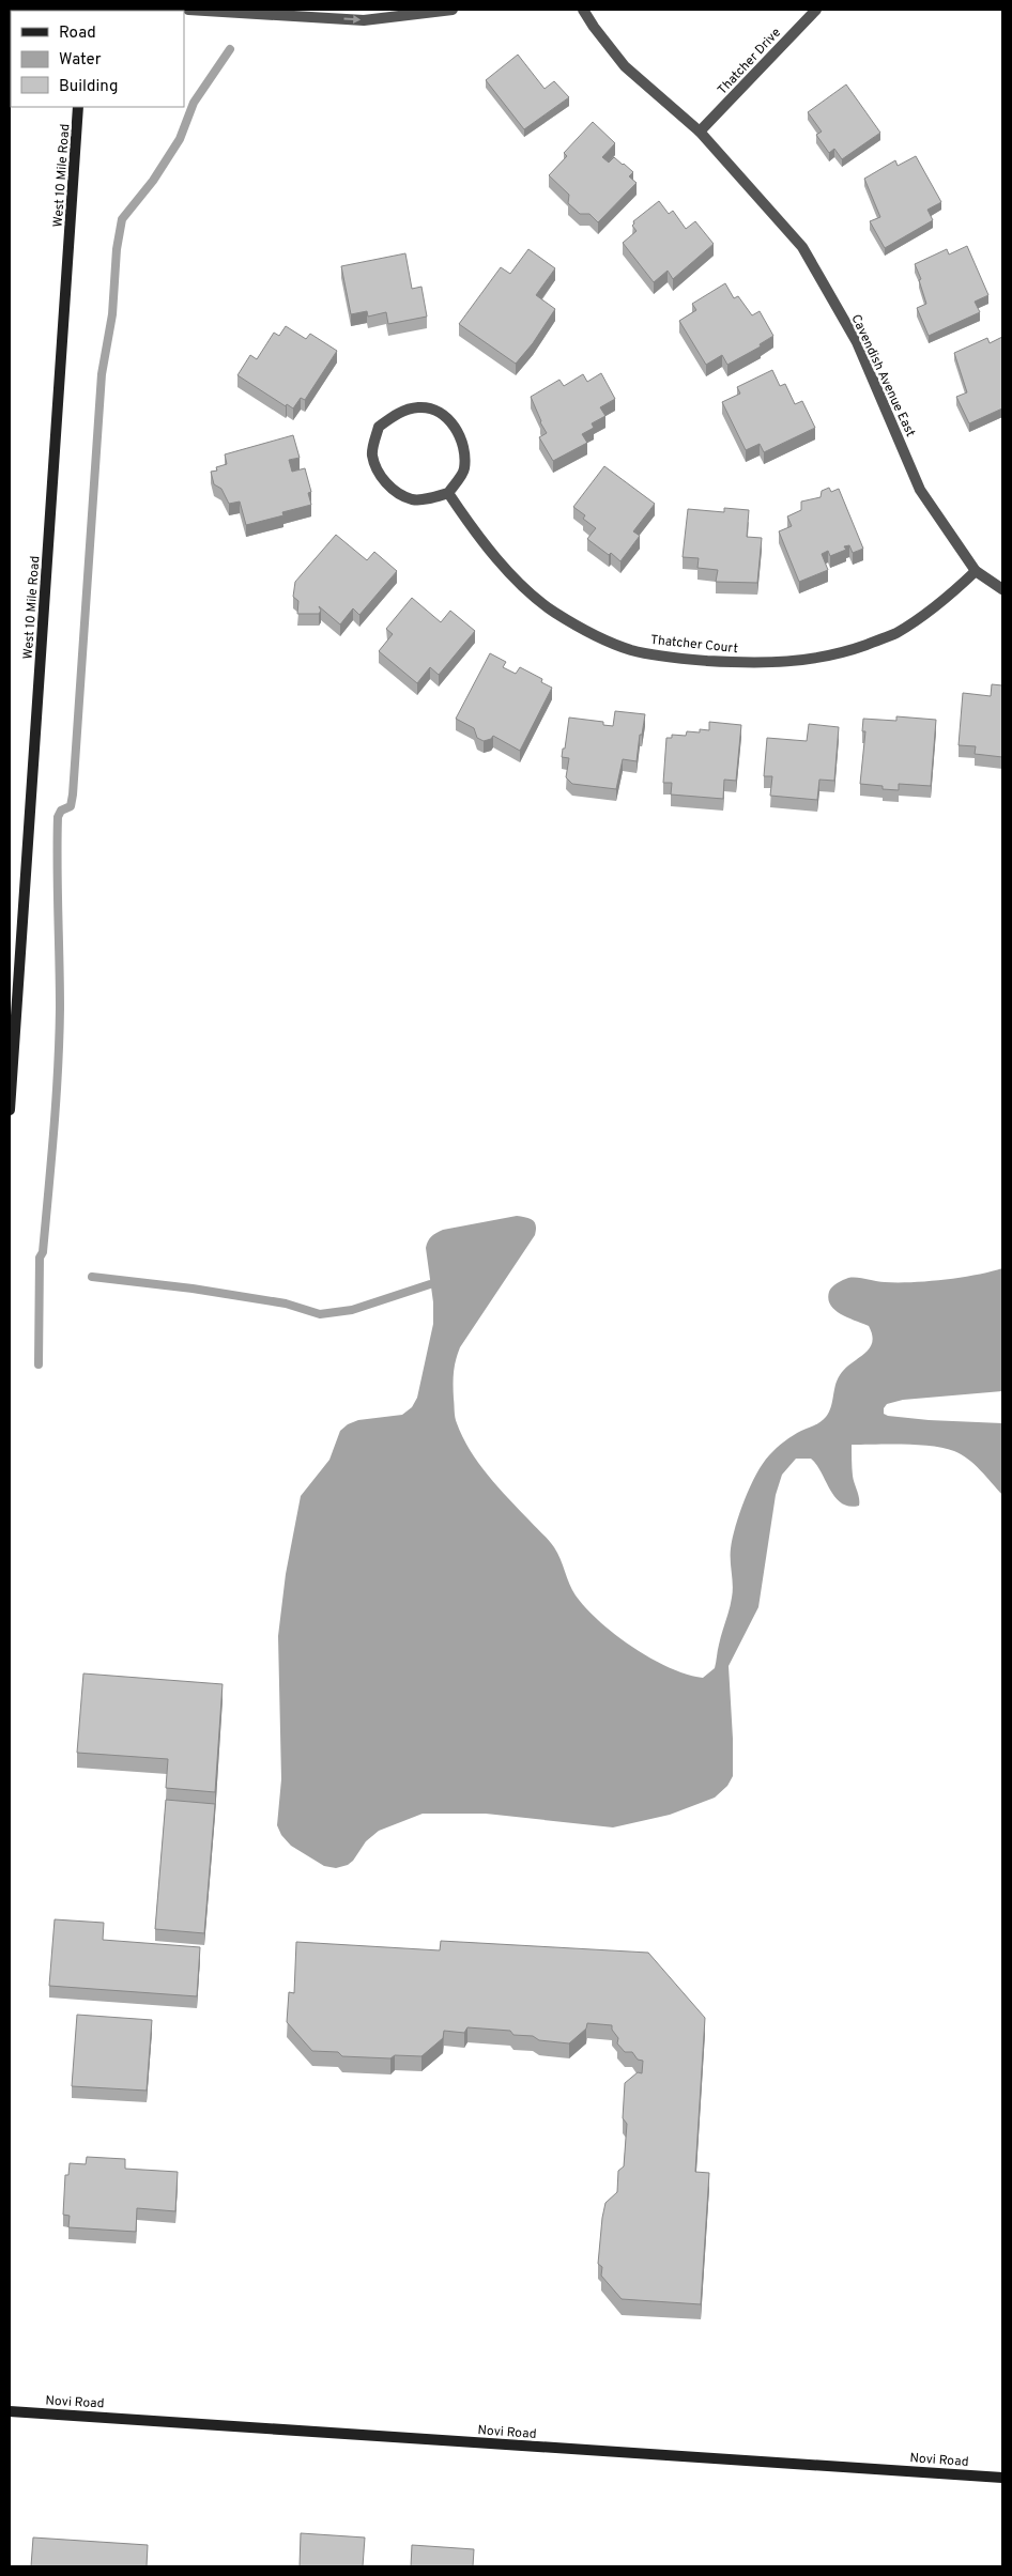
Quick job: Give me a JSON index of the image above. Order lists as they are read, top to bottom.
{
  "streets": {
    "main road": ["West 10 Mile Road", "Novi Road"],
    "street": ["Thatcher Drive", "Cavendish Avenue East", "Thatcher Court"]
  },
  "crossings": [
    ["Thatcher Drive", "Cavendish Avenue East"],
    ["Cavendish Avenue East", "Thatcher Court"]
  ],
  "legend": ["Road", "Water", "Building"]
}
